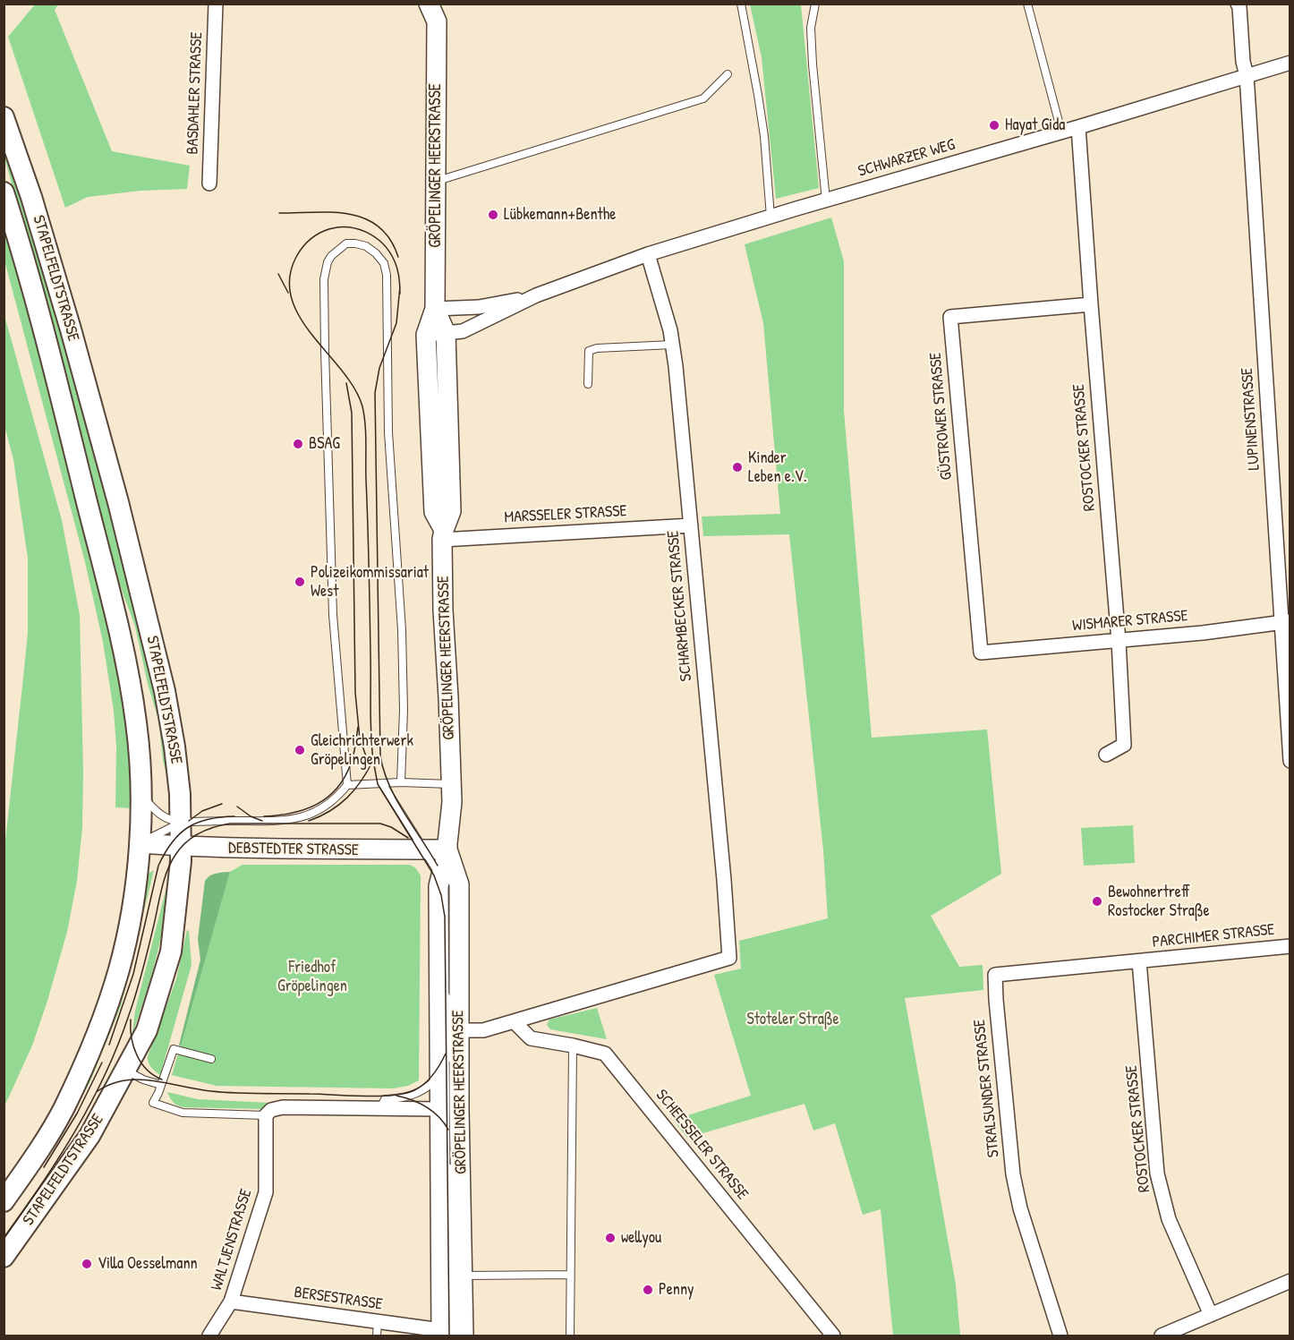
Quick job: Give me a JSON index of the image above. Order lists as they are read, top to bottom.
{
  "streets": {
    "main road": ["GRÖPELINGER HEERSTRASSE", "STAPELFELDTSTRASSE", "DEBSTEDTER STRASSE"],
    "street": [
      "BASDAHLER STRASSE",
      "SCHWARZER WEG",
      "GÜSTROWER STRASSE",
      "LUPINENSTRASSE",
      "ROSTOCKER STRASSE",
      "MARSSELER STRASSE",
      "SCHARMBECKER STRASSE",
      "WISMARER STRASSE",
      "PARCHIMER STRASSE",
      "STRALSUNDER STRASSE",
      "SCHEESSELER STRASSE",
      "WALTJENSTRASSE",
      "BERSESTRASSE"
    ]
  },
  "crossings": [
    ["SCHWARZER WEG", "GRÖPELINGER HEERSTRASSE"],
    ["SCHWARZER WEG", "LUPINENSTRASSE"],
    ["SCHWARZER WEG", "ROSTOCKER STRASSE"],
    ["SCHWARZER WEG", "SCHARMBECKER STRASSE"],
    ["GRÖPELINGER HEERSTRASSE", "MARSSELER STRASSE"],
    ["GRÖPELINGER HEERSTRASSE", "DEBSTEDTER STRASSE"],
    ["GRÖPELINGER HEERSTRASSE", "BERSESTRASSE"],
    ["STAPELFELDTSTRASSE", "DEBSTEDTER STRASSE"],
    ["GÜSTROWER STRASSE", "ROSTOCKER STRASSE"],
    ["GÜSTROWER STRASSE", "WISMARER STRASSE"],
    ["LUPINENSTRASSE", "WISMARER STRASSE"],
    ["ROSTOCKER STRASSE", "WISMARER STRASSE"],
    ["ROSTOCKER STRASSE", "PARCHIMER STRASSE"],
    ["ROSTOCKER STRASSE", "STRALSUNDER STRASSE"],
    ["MARSSELER STRASSE", "SCHARMBECKER STRASSE"],
    ["SCHARMBECKER STRASSE", "SCHEESSELER STRASSE"],
    ["PARCHIMER STRASSE", "STRALSUNDER STRASSE"],
    ["WALTJENSTRASSE", "BERSESTRASSE"]
  ],
  "parks": ["Friedhof Gröpelingen", "Stoteler Straße"],
  "places": [
    "Hayat Gida",
    "Lübkemann+Benthe",
    "BSAG",
    "Kinder Leben e.V.",
    "Polizeikommissariat West",
    "Gleichrichterwerk Gröpelingen",
    "Bewohnertreff Rostocker Straße",
    "wellyou",
    "Villa Oesselmann",
    "Penny"
  ]
}
